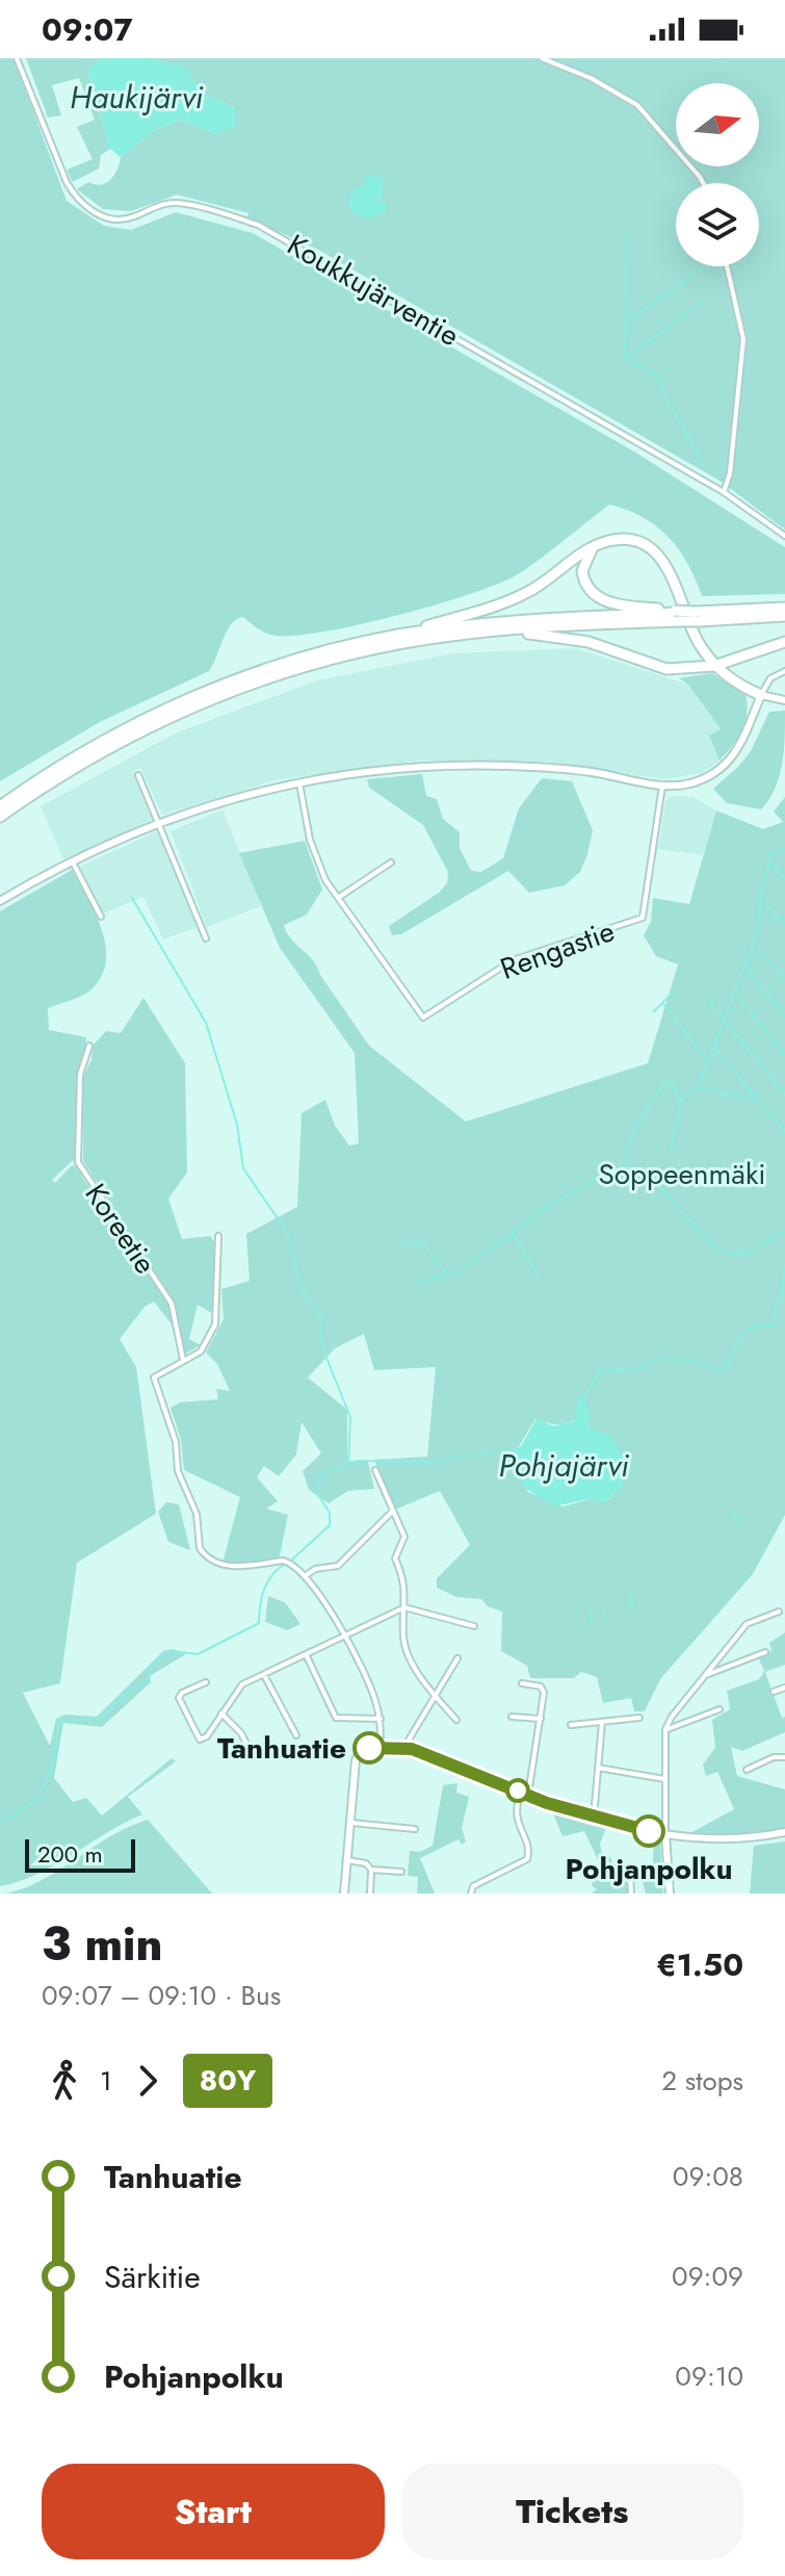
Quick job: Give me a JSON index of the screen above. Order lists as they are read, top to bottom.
{
  "streets": {
    "street": ["Koukkujärventie", "Rengastie", "Koreetie"]
  },
  "water": ["Haukijärvi", "Pohjajärvi"],
  "parks": ["Soppeenmäki"],
  "places": ["Tanhuatie", "Pohjanpolku"],
  "lines": ["bus line 80Y"],
  "scale_bar": "200 m",
  "north": "right",
  "page": {
    "status": "09:07",
    "scale": "200 m",
    "heading": ["3 min", "09:07 – 09:10 · Bus", "€1.50"],
    "legs": ["1", "80Y", "2 stops"],
    "list": [
      {
        "name": "Tanhuatie",
        "value": "09:08"
      },
      {
        "name": "Särkitie",
        "value": "09:09"
      },
      {
        "name": "Pohjanpolku",
        "value": "09:10"
      }
    ],
    "buttons": ["Start", "Tickets"]
  }
}
